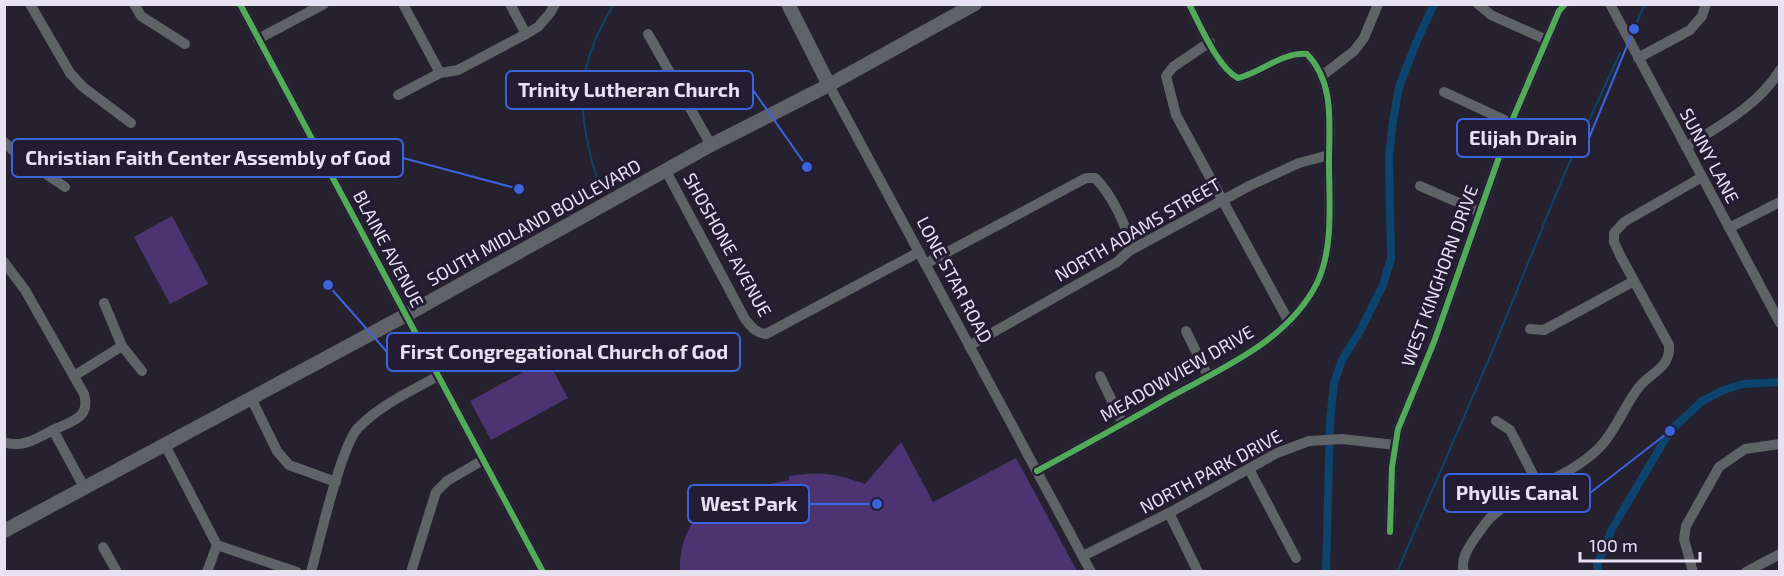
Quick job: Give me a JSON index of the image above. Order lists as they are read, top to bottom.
{
  "streets": {
    "main road": ["SOUTH MIDLAND BOULEVARD", "LONE STAR ROAD"],
    "street": [
      "SUNNY LANE",
      "NORTH ADAMS STREET",
      "SHOSHONE AVENUE",
      "BLAINE AVENUE",
      "WEST KINGHORN DRIVE",
      "MEADOWVIEW DRIVE",
      "NORTH PARK DRIVE"
    ]
  },
  "crossings": [
    ["SOUTH MIDLAND BOULEVARD", "SHOSHONE AVENUE"],
    ["SOUTH MIDLAND BOULEVARD", "BLAINE AVENUE"],
    ["SOUTH MIDLAND BOULEVARD", "LONE STAR ROAD"],
    ["NORTH ADAMS STREET", "LONE STAR ROAD"],
    ["NORTH ADAMS STREET", "MEADOWVIEW DRIVE"],
    ["SHOSHONE AVENUE", "LONE STAR ROAD"],
    ["WEST KINGHORN DRIVE", "NORTH PARK DRIVE"],
    ["LONE STAR ROAD", "MEADOWVIEW DRIVE"],
    ["LONE STAR ROAD", "NORTH PARK DRIVE"]
  ],
  "places": [
    "Elijah Drain",
    "Trinity Lutheran Church",
    "Christian Faith Center Assembly of God",
    "First Congregational Church of God",
    "Phyllis Canal",
    "West Park"
  ],
  "scale_bar": "100 m"
}
